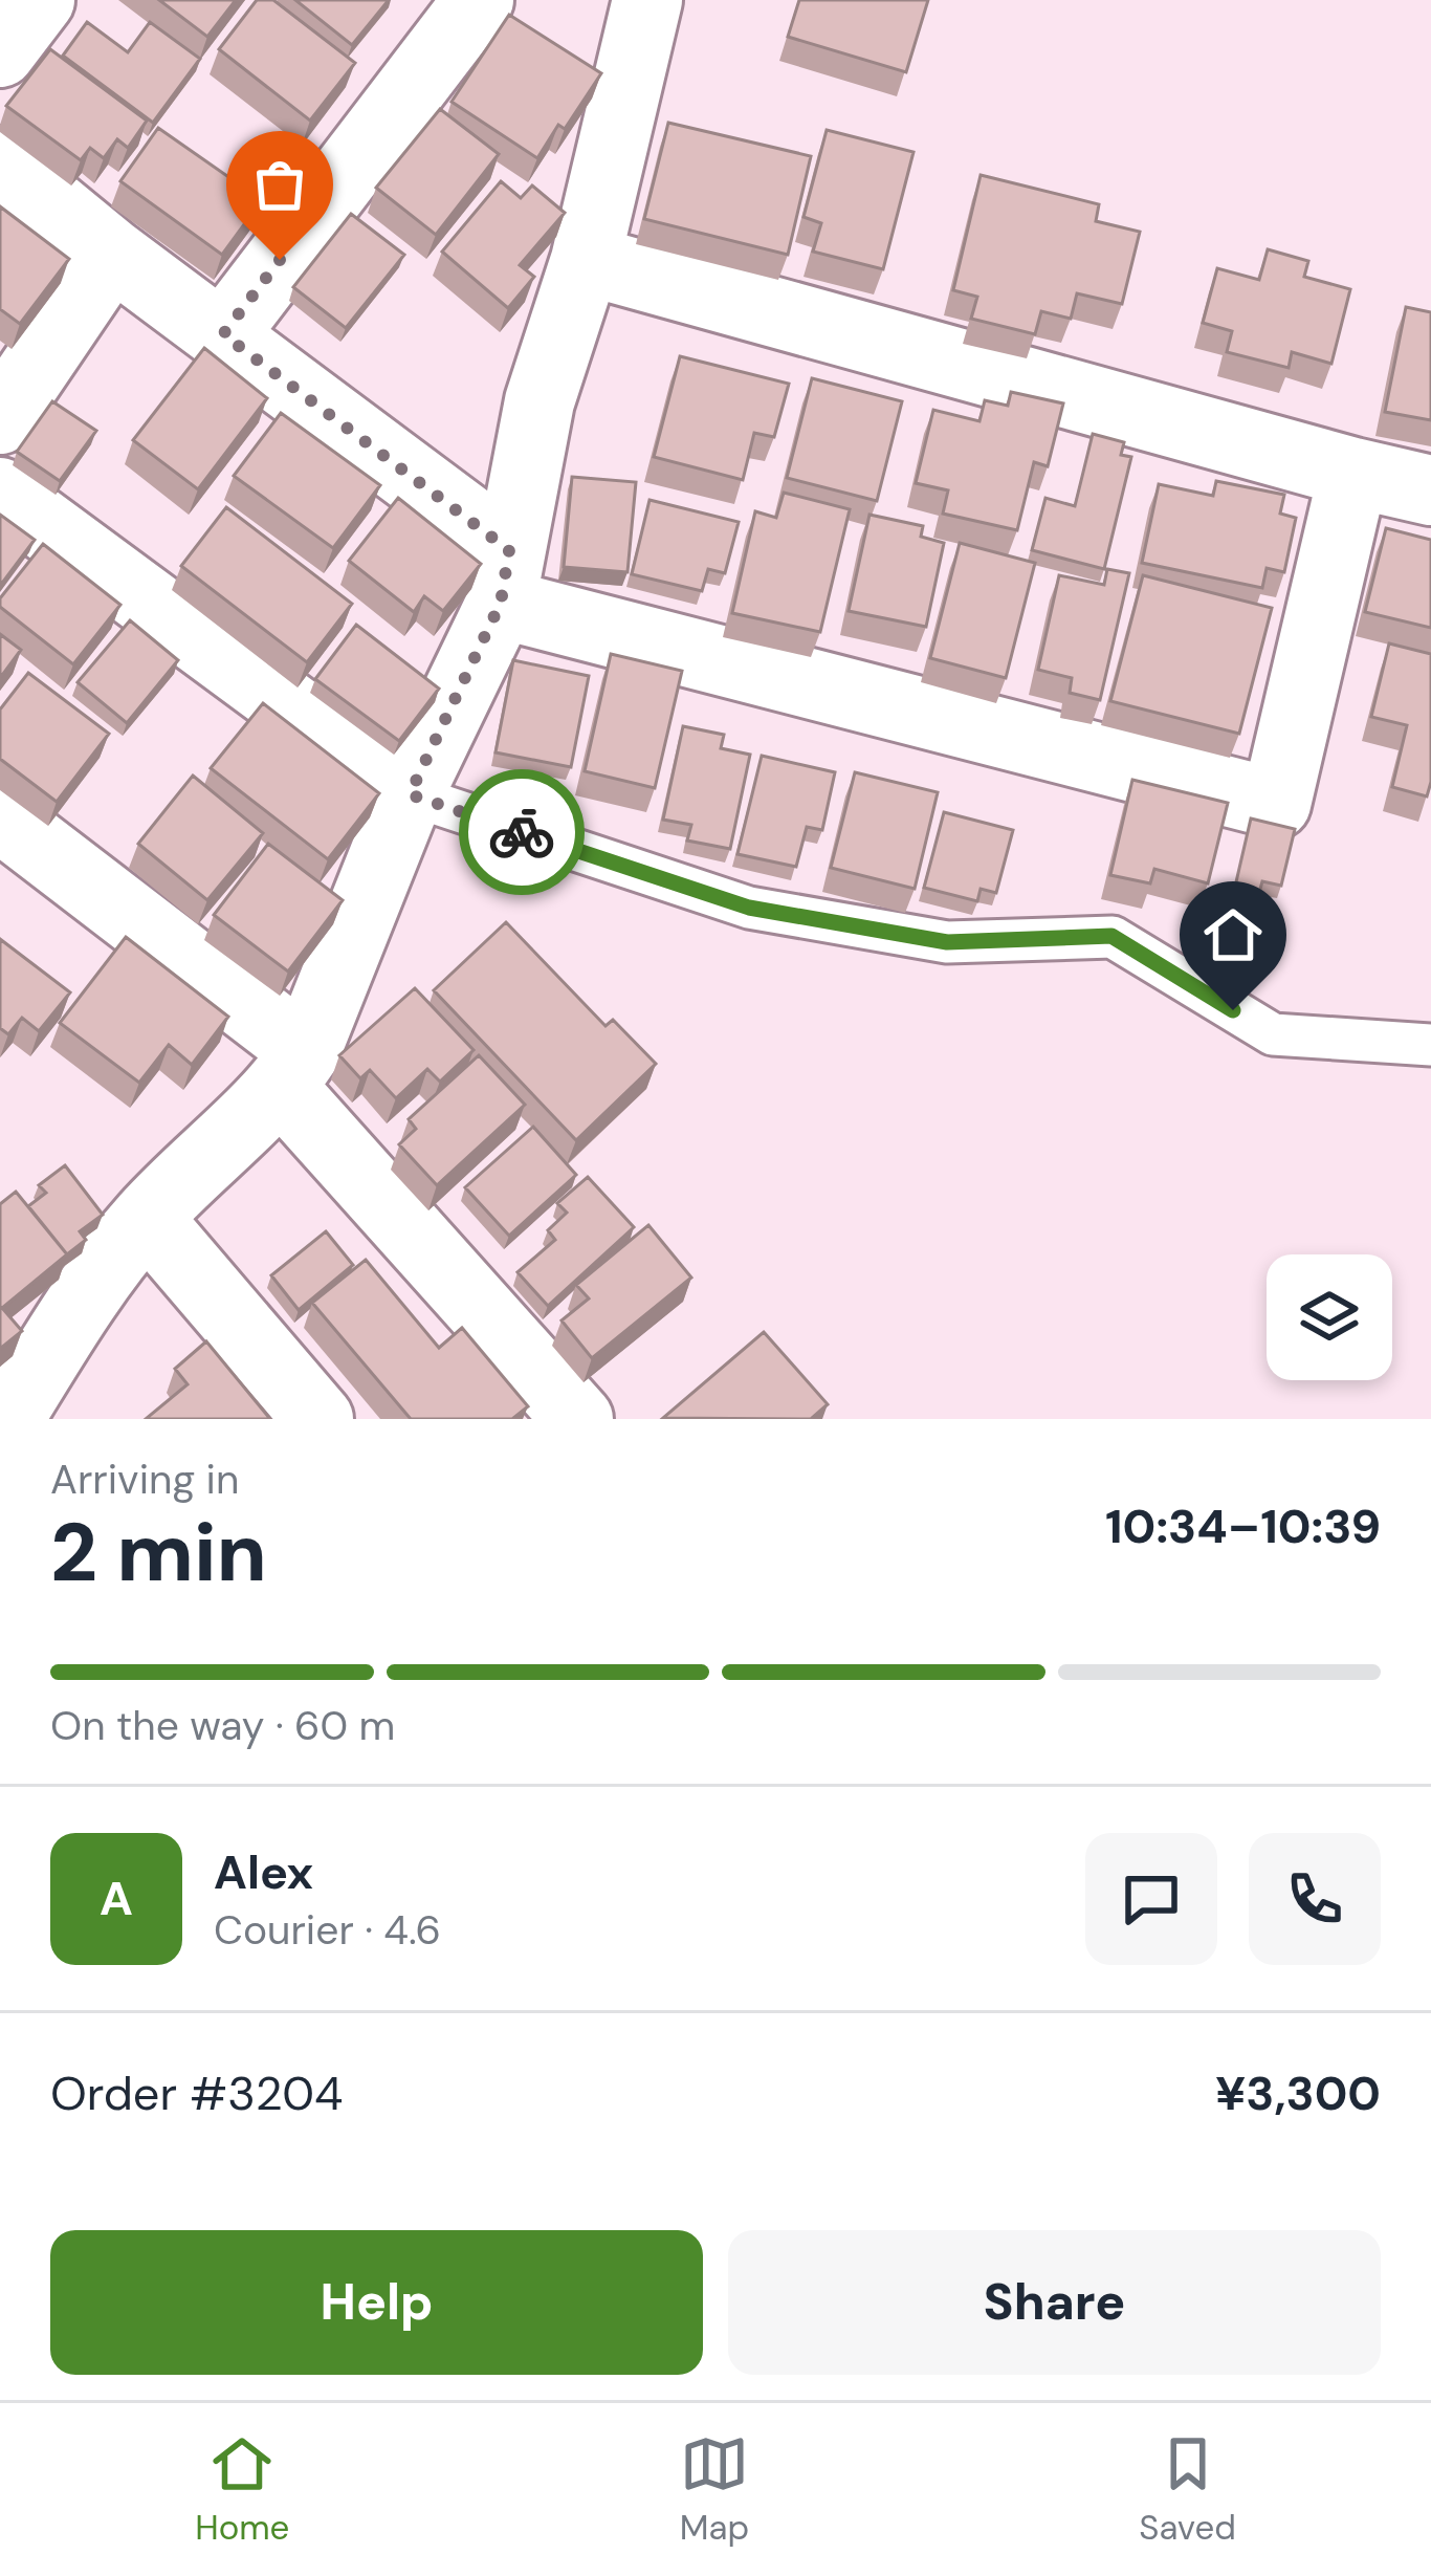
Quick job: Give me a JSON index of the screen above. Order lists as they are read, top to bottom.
{
  "page": {
    "heading": ["2 min", "Arriving in", "10:34–10:39"],
    "panel": [
      "Alex",
      "Courier · 4.6",
      "Order #3204",
      "¥3,300"
    ],
    "bar": "On the way · 60 m",
    "round": "A",
    "buttons": ["Help", "Share"],
    "tabs": ["Home", "Map", "Saved"]
  }
}
